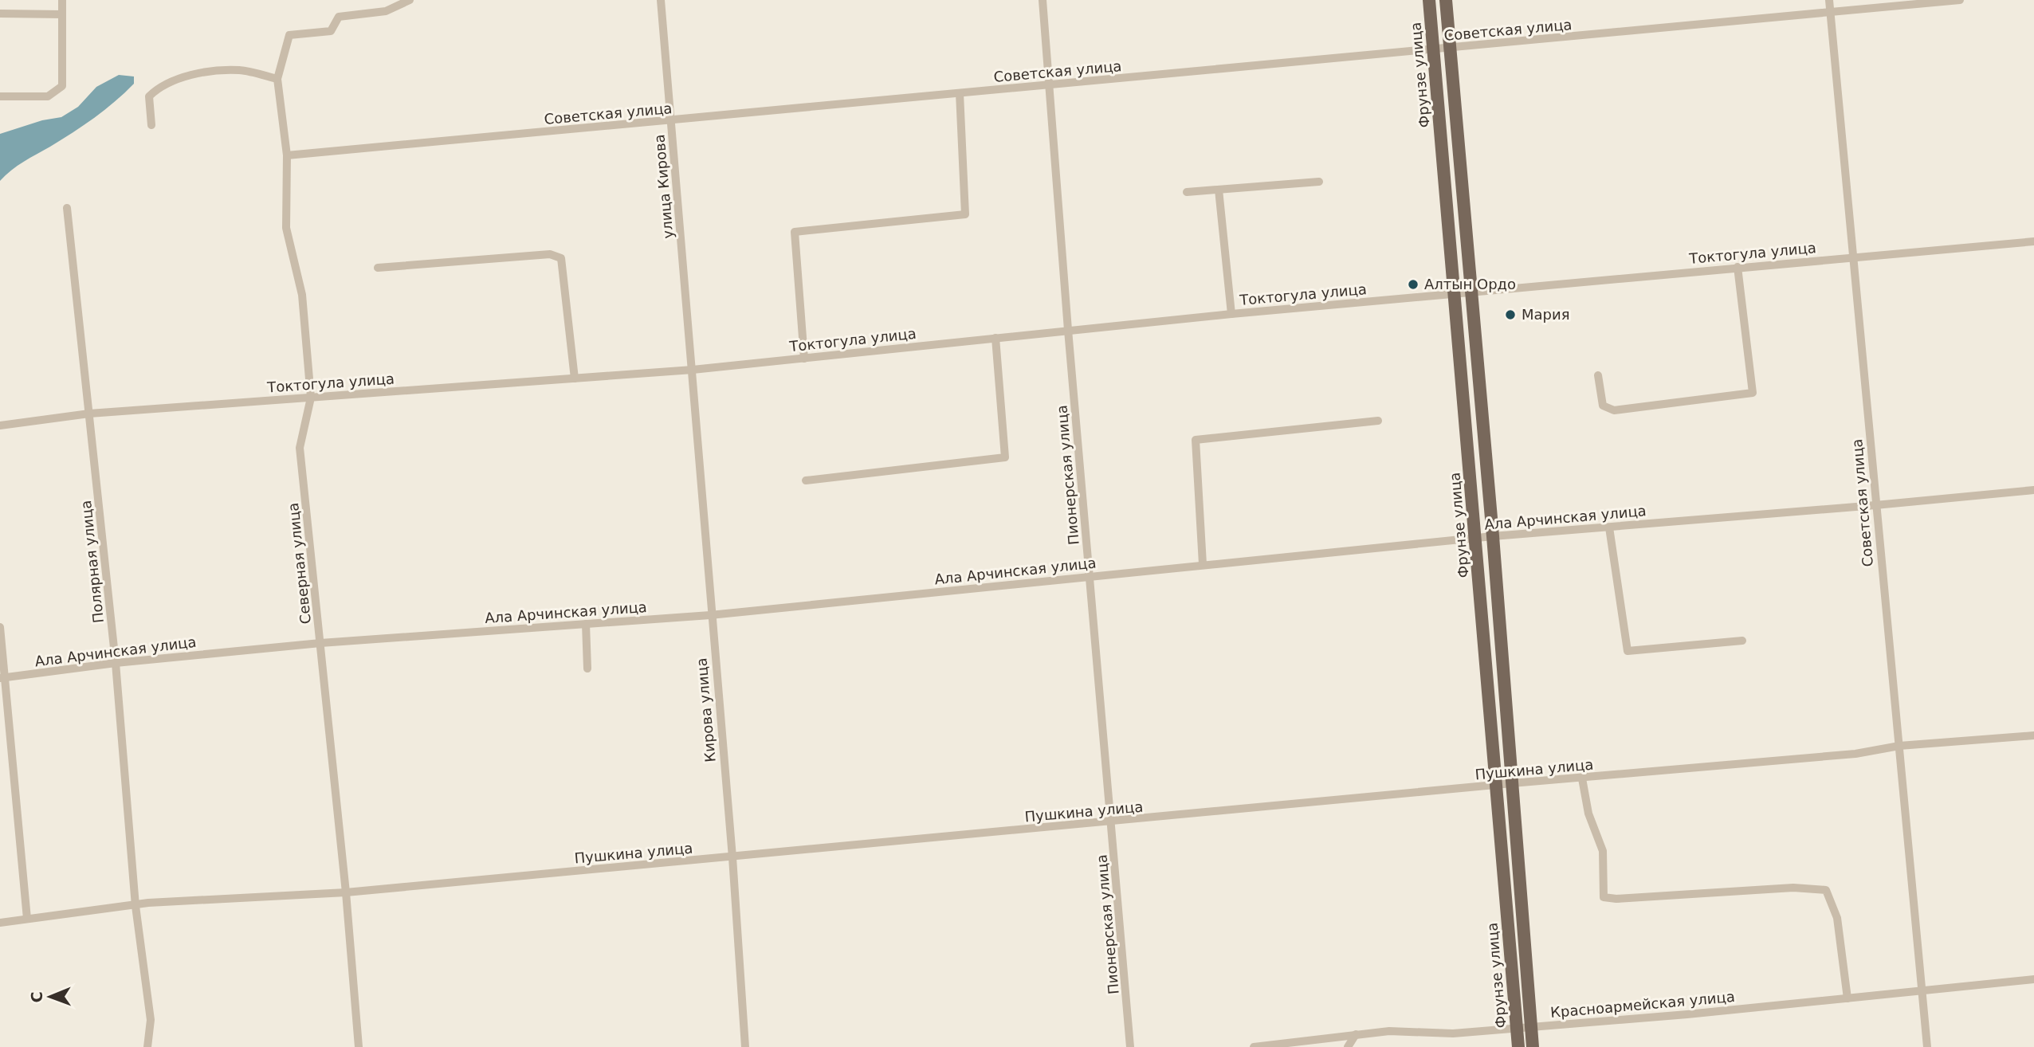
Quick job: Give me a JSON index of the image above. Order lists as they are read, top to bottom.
{
  "streets": {
    "main road": ["Фрунзе улица"],
    "street": [
      "Советская улица",
      "улица Кирова",
      "Токтогула улица",
      "Пионерская улица",
      "Ала Арчинская улица",
      "Полярная улица",
      "Северная улица",
      "Кирова улица",
      "Пушкина улица",
      "Красноармейская улица"
    ]
  },
  "crossings": [
    ["Советская улица", "Фрунзе улица"],
    ["Советская улица", "улица Кирова"],
    ["Советская улица", "Токтогула улица"],
    ["Советская улица", "Пионерская улица"],
    ["Советская улица", "Ала Арчинская улица"],
    ["Советская улица", "Северная улица"],
    ["Советская улица", "Пушкина улица"],
    ["Советская улица", "Красноармейская улица"],
    ["Фрунзе улица", "Токтогула улица"],
    ["Фрунзе улица", "Ала Арчинская улица"],
    ["Фрунзе улица", "Пушкина улица"],
    ["Фрунзе улица", "Красноармейская улица"],
    ["улица Кирова", "Токтогула улица"],
    ["улица Кирова", "Кирова улица"],
    ["Токтогула улица", "Пионерская улица"],
    ["Токтогула улица", "Полярная улица"],
    ["Токтогула улица", "Северная улица"],
    ["Токтогула улица", "Кирова улица"],
    ["Пионерская улица", "Ала Арчинская улица"],
    ["Пионерская улица", "Пушкина улица"],
    ["Ала Арчинская улица", "Полярная улица"],
    ["Ала Арчинская улица", "Северная улица"],
    ["Ала Арчинская улица", "Кирова улица"],
    ["Полярная улица", "Пушкина улица"],
    ["Северная улица", "Пушкина улица"],
    ["Кирова улица", "Пушкина улица"]
  ],
  "places": ["Алтын Ордо", "Мария"],
  "north": "left"
}
